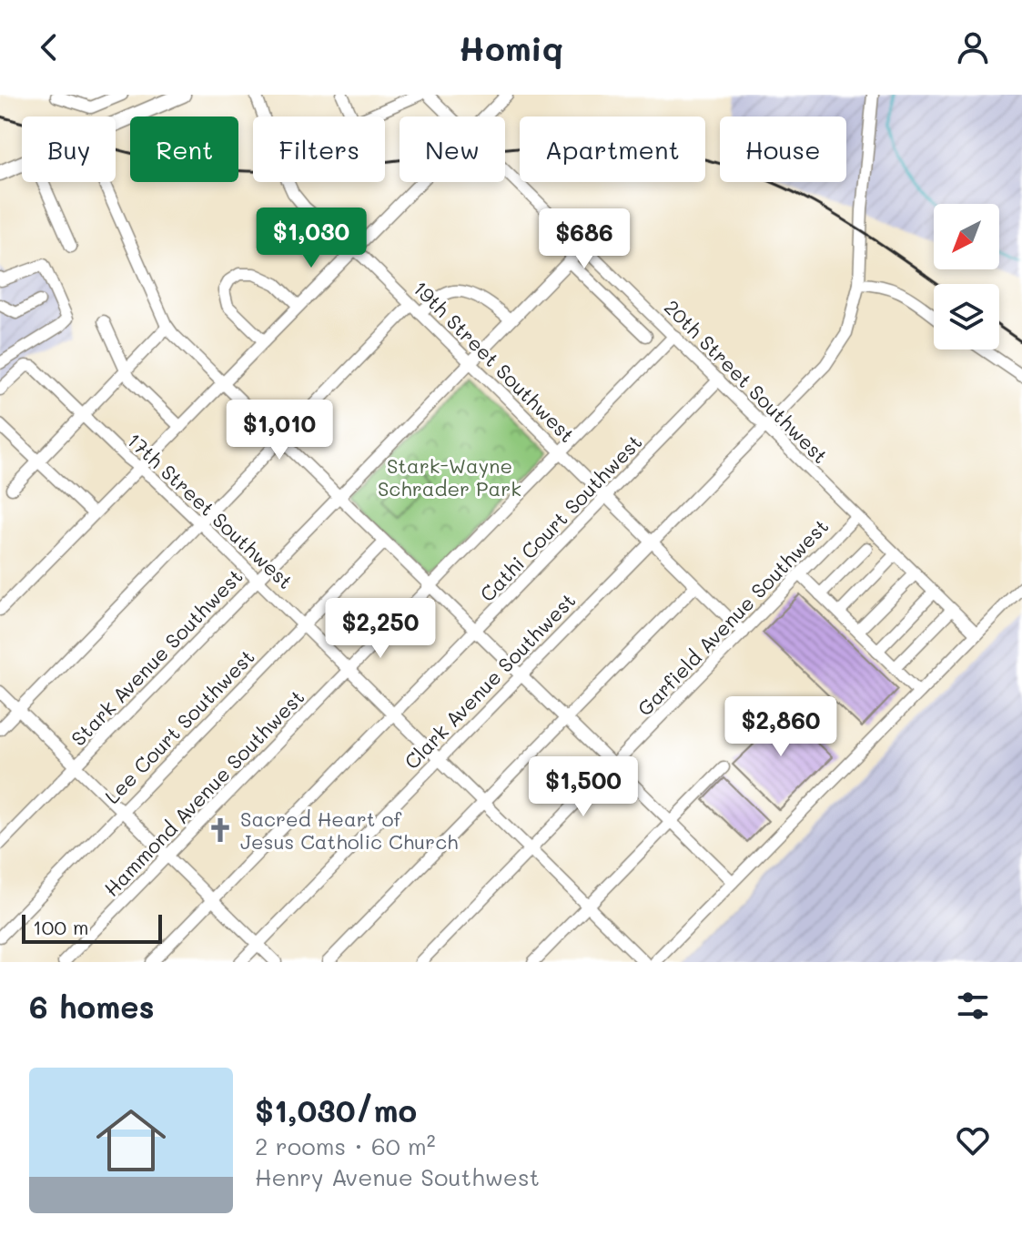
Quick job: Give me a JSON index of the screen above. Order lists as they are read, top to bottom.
{
  "streets": {
    "street": [
      "19th Street Southwest",
      "20th Street Southwest",
      "17th Street Southwest",
      "Cathi Court Southwest",
      "Garfield Avenue Southwest",
      "Stark Avenue Southwest",
      "Clark Avenue Southwest",
      "Lee Court Southwest",
      "Hammond Avenue Southwest"
    ]
  },
  "crossings": [
    ["19th Street Southwest", "Cathi Court Southwest"],
    ["19th Street Southwest", "Garfield Avenue Southwest"],
    ["19th Street Southwest", "Stark Avenue Southwest"],
    ["19th Street Southwest", "Clark Avenue Southwest"],
    ["19th Street Southwest", "Hammond Avenue Southwest"],
    ["20th Street Southwest", "Cathi Court Southwest"],
    ["20th Street Southwest", "Garfield Avenue Southwest"],
    ["20th Street Southwest", "Stark Avenue Southwest"],
    ["20th Street Southwest", "Clark Avenue Southwest"],
    ["20th Street Southwest", "Hammond Avenue Southwest"],
    ["17th Street Southwest", "Cathi Court Southwest"],
    ["17th Street Southwest", "Garfield Avenue Southwest"],
    ["17th Street Southwest", "Stark Avenue Southwest"],
    ["17th Street Southwest", "Clark Avenue Southwest"],
    ["17th Street Southwest", "Lee Court Southwest"],
    ["17th Street Southwest", "Hammond Avenue Southwest"]
  ],
  "parks": ["Stark-Wayne Schrader Park"],
  "places": {
    "church": ["Sacred Heart of Jesus Catholic Church"]
  },
  "scale_bar": "100 m",
  "north": "bottom left",
  "page": {
    "header": "Homiq",
    "chip": [
      "Buy",
      "Rent",
      "Filters",
      "New",
      "Apartment",
      "House"
    ],
    "price": [
      "$1,030",
      "$686",
      "$1,010",
      "$2,250",
      "$2,860",
      "$1,500"
    ],
    "scale": "100 m",
    "heading": "6 homes",
    "list": [
      {
        "name": "$1,030/mo",
        "note": "2 rooms · 60 m² · Henry Avenue Southwest"
      }
    ]
  }
}
